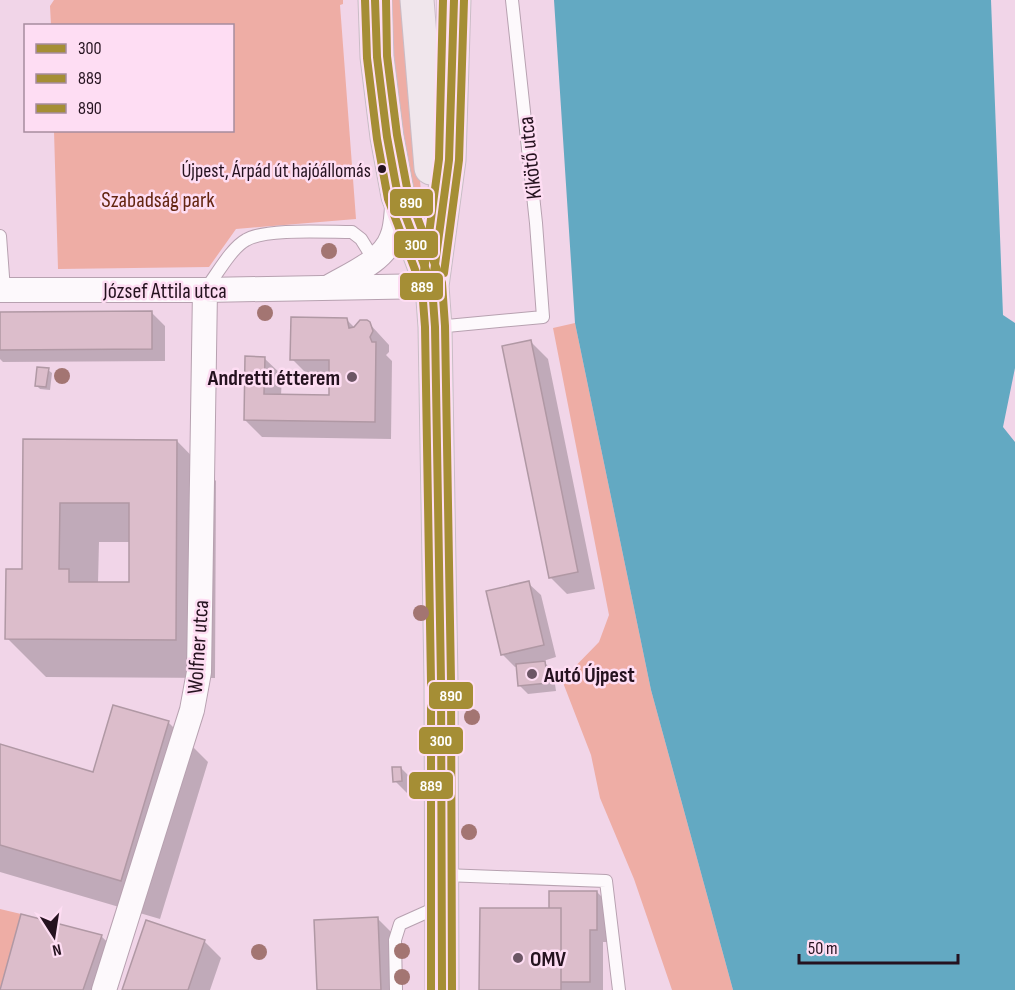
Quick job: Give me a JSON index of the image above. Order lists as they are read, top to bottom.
{
  "streets": {
    "street": ["József Attila utca", "Wolfner utca"],
    "lane": ["Kikötő utca"]
  },
  "crossings": [
    ["József Attila utca", "Wolfner utca"]
  ],
  "parks": ["Szabadság park"],
  "places": [
    "Újpest, Árpád út hajóállomás",
    "Andretti étterem",
    "Autó Újpest",
    "OMV"
  ],
  "lines": ["transit line 300", "transit line 889", "transit line 890"],
  "legend": ["300", "889", "890"],
  "scale_bar": "50 m",
  "north": "bottom"
}
